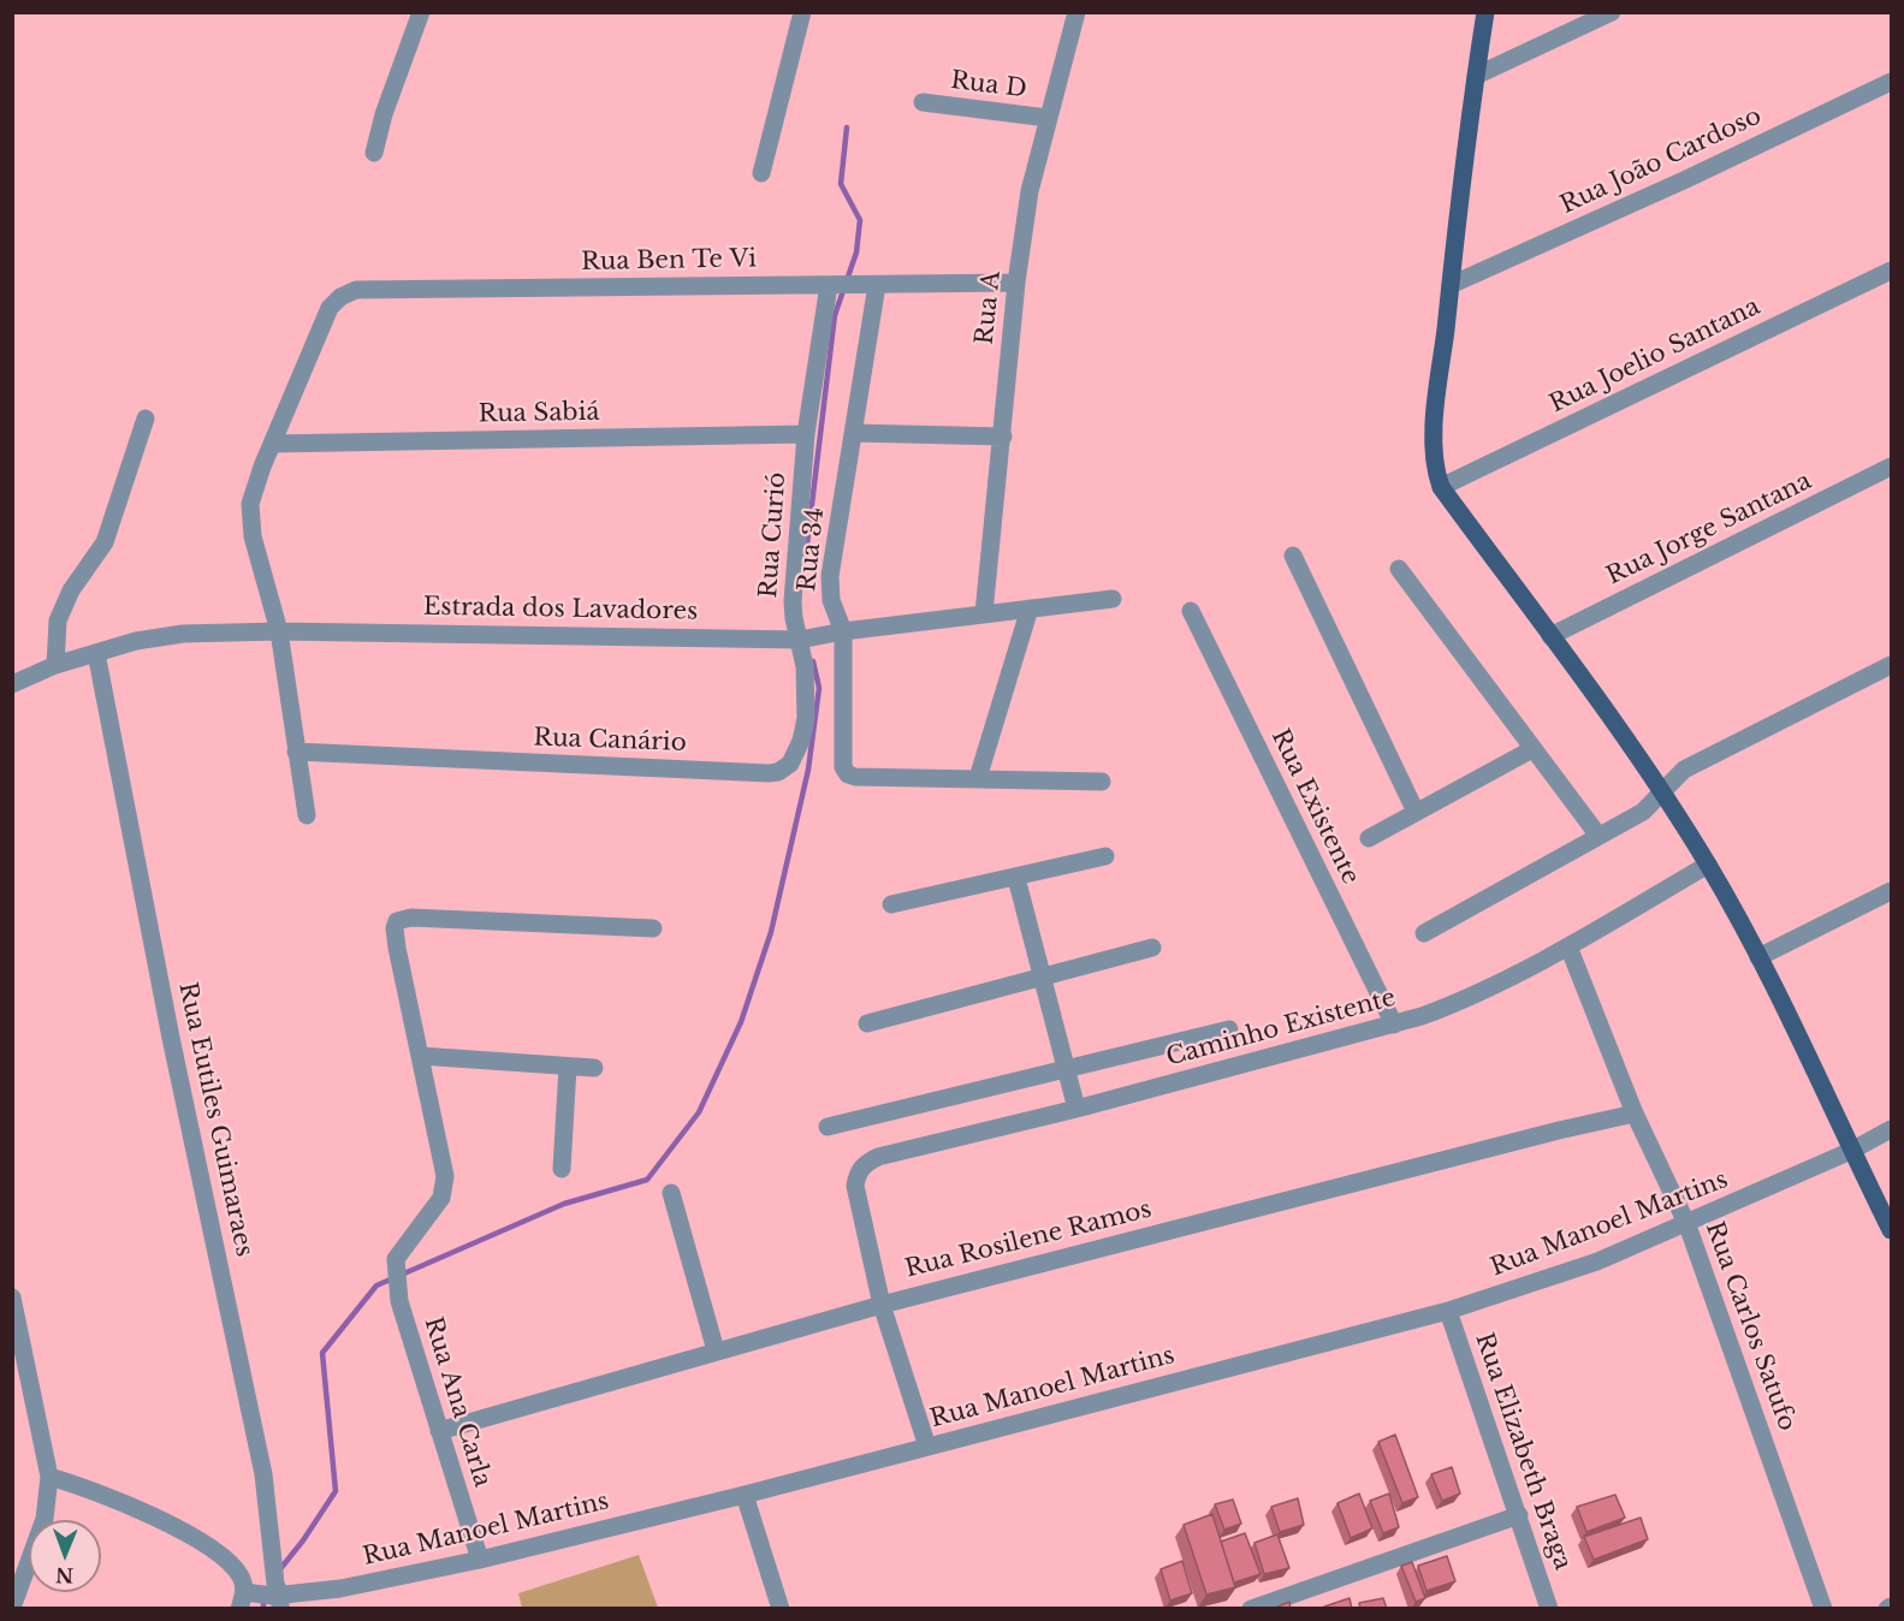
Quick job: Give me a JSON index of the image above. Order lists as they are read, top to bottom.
{
  "streets": {
    "street": [
      "Rua D",
      "Rua João Cardoso",
      "Rua Ben Te Vi",
      "Rua A",
      "Rua Joelio Santana",
      "Rua Sabiá",
      "Rua Jorge Santana",
      "Rua Curió",
      "Rua 34",
      "Estrada dos Lavadores",
      "Rua Canário",
      "Rua Existente",
      "Caminho Existente",
      "Rua Eutiles Guimaraes",
      "Rua Manoel Martins",
      "Rua Rosilene Ramos",
      "Rua Carlos Satufo",
      "Rua Ana Carla",
      "Rua Elizabeth Braga"
    ]
  },
  "crossings": [
    ["Rua D", "Rua A"],
    ["Rua Ben Te Vi", "Rua A"],
    ["Rua Ben Te Vi", "Rua Sabiá"],
    ["Rua Ben Te Vi", "Rua 34"],
    ["Rua A", "Estrada dos Lavadores"],
    ["Rua Sabiá", "Rua Curió"],
    ["Rua Curió", "Estrada dos Lavadores"],
    ["Rua Curió", "Rua Canário"],
    ["Rua 34", "Estrada dos Lavadores"],
    ["Estrada dos Lavadores", "Rua Canário"],
    ["Estrada dos Lavadores", "Rua Eutiles Guimaraes"],
    ["Rua Existente", "Caminho Existente"],
    ["Caminho Existente", "Rua Rosilene Ramos"],
    ["Caminho Existente", "Rua Carlos Satufo"],
    ["Rua Eutiles Guimaraes", "Rua Manoel Martins"],
    ["Rua Manoel Martins", "Rua Carlos Satufo"],
    ["Rua Manoel Martins", "Rua Ana Carla"],
    ["Rua Manoel Martins", "Rua Elizabeth Braga"],
    ["Rua Rosilene Ramos", "Rua Carlos Satufo"],
    ["Rua Rosilene Ramos", "Rua Ana Carla"]
  ],
  "north": "bottom"
}
